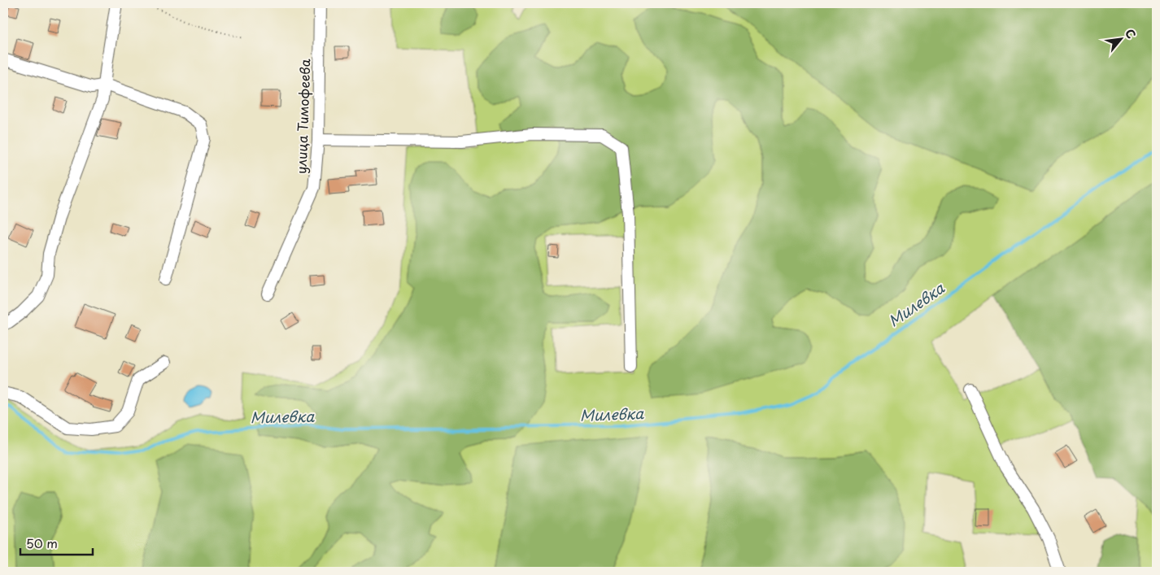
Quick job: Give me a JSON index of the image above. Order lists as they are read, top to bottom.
{
  "streets": {
    "street": ["улица Тимофеева"]
  },
  "water": ["Милевка"],
  "scale_bar": "50 m",
  "north": "top right"
}
